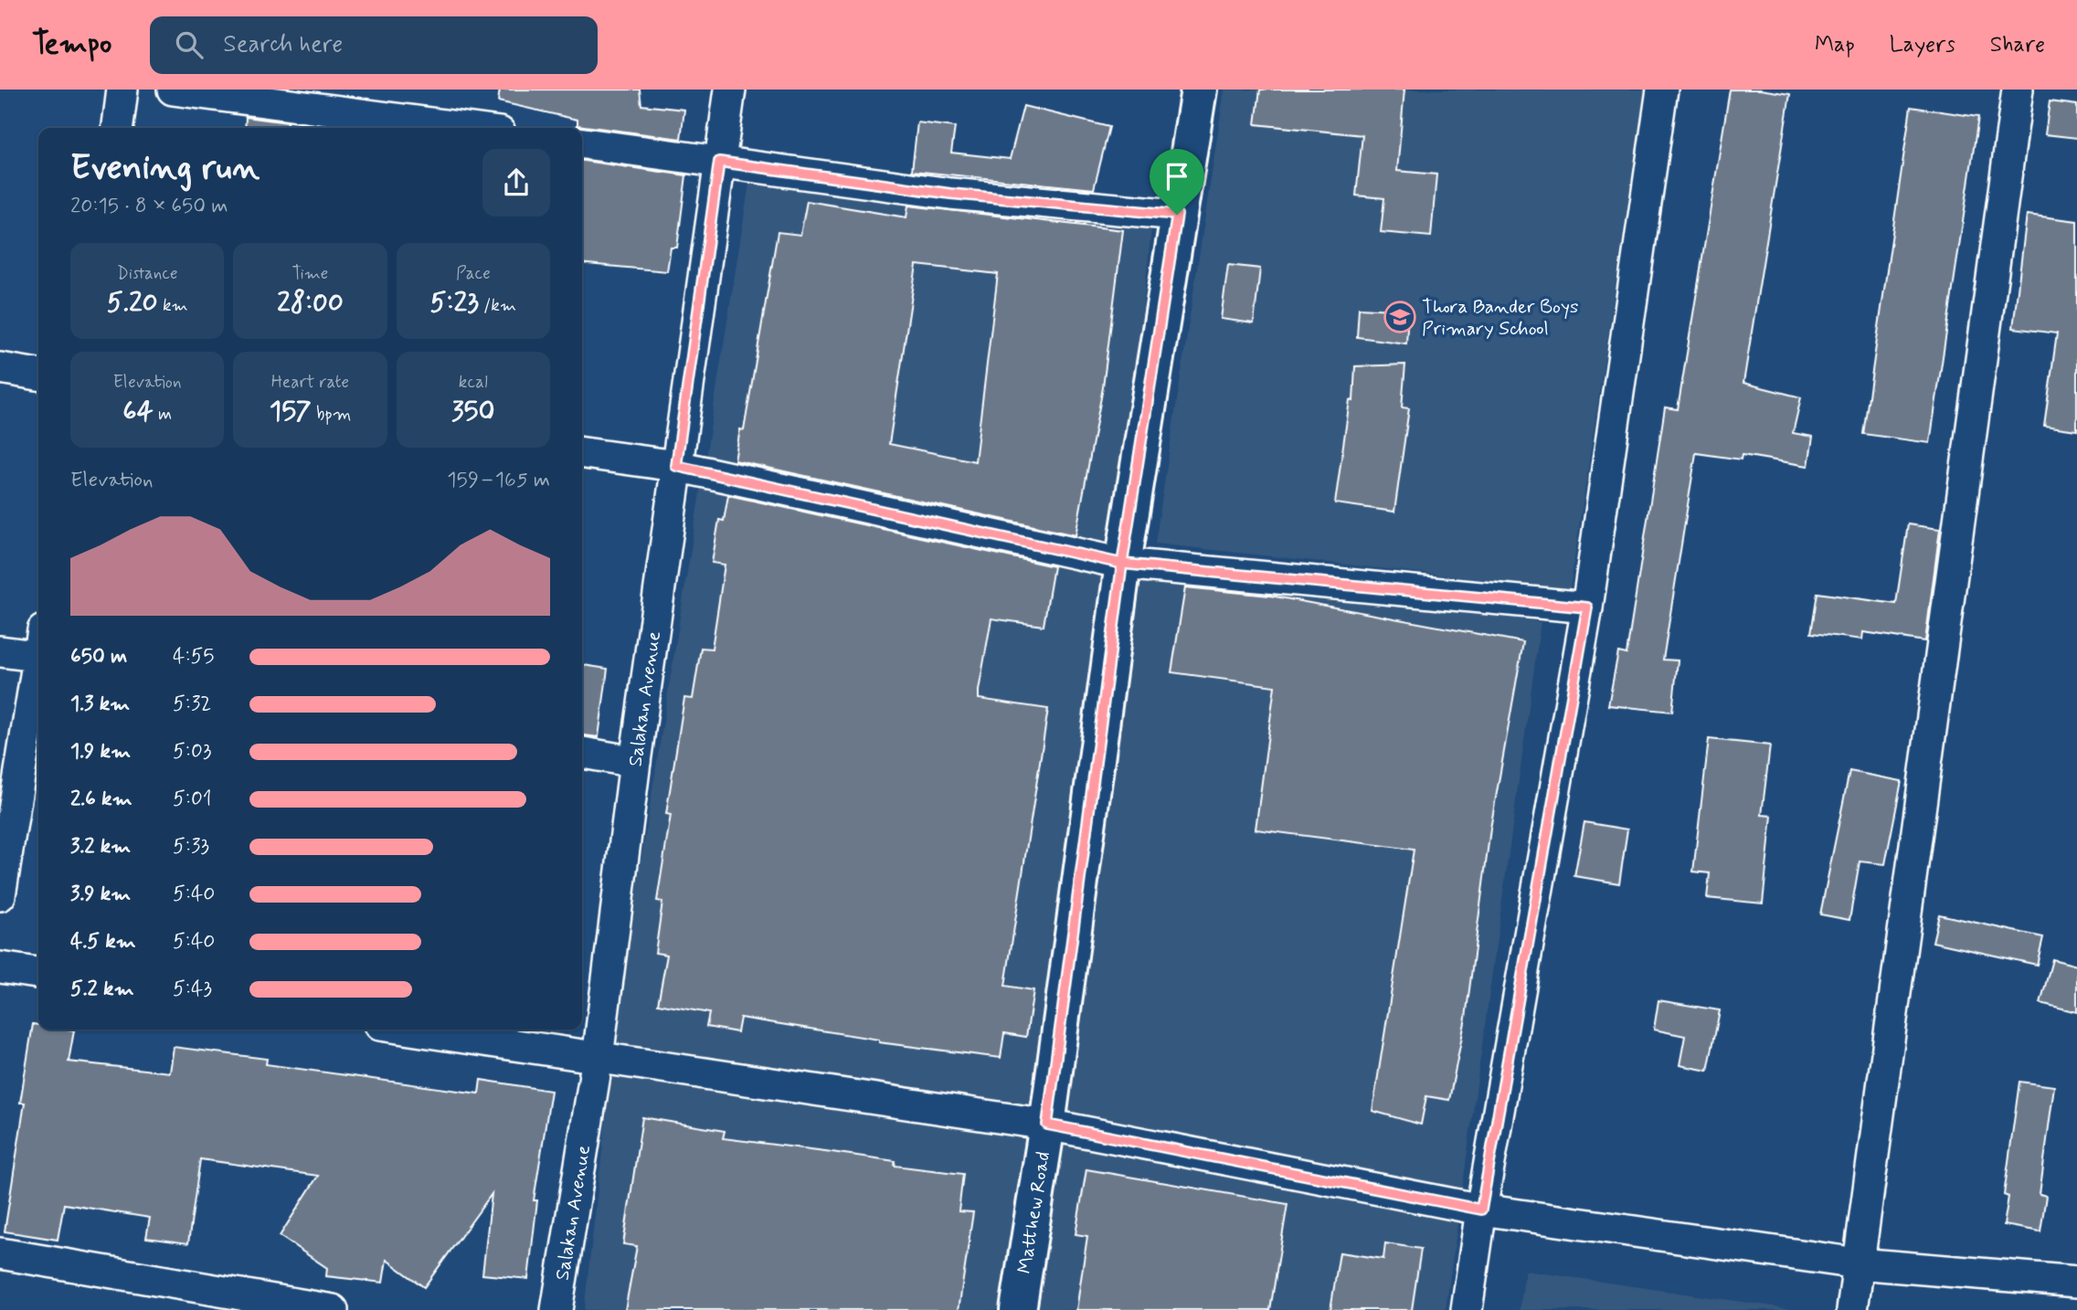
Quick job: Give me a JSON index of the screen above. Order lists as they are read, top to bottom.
{
  "streets": {
    "street": ["Salakan Avenue", "Matthew Road"]
  },
  "places": {
    "school or university": ["Thora Bander Boys Primary School"]
  },
  "page": {
    "header": "Tempo",
    "search": "Search here",
    "nav": ["Map", "Layers", "Share"],
    "heading": ["Evening run", "20:15 · 8 × 650 m"],
    "stats": [
      ["Distance", "5.20 km"],
      ["Time", "28:00"],
      ["Pace", "5:23 /km"],
      ["Elevation", "64 m"],
      ["Heart rate", "157 bpm"],
      ["kcal", "350"]
    ],
    "chart": ["Elevation", "159–165 m"],
    "list": [
      {
        "name": "650 m",
        "note": "4:55"
      },
      {
        "name": "1.3 km",
        "note": "5:32"
      },
      {
        "name": "1.9 km",
        "note": "5:03"
      },
      {
        "name": "2.6 km",
        "note": "5:01"
      },
      {
        "name": "3.2 km",
        "note": "5:33"
      },
      {
        "name": "3.9 km",
        "note": "5:40"
      },
      {
        "name": "4.5 km",
        "note": "5:40"
      },
      {
        "name": "5.2 km",
        "note": "5:43"
      }
    ]
  }
}
